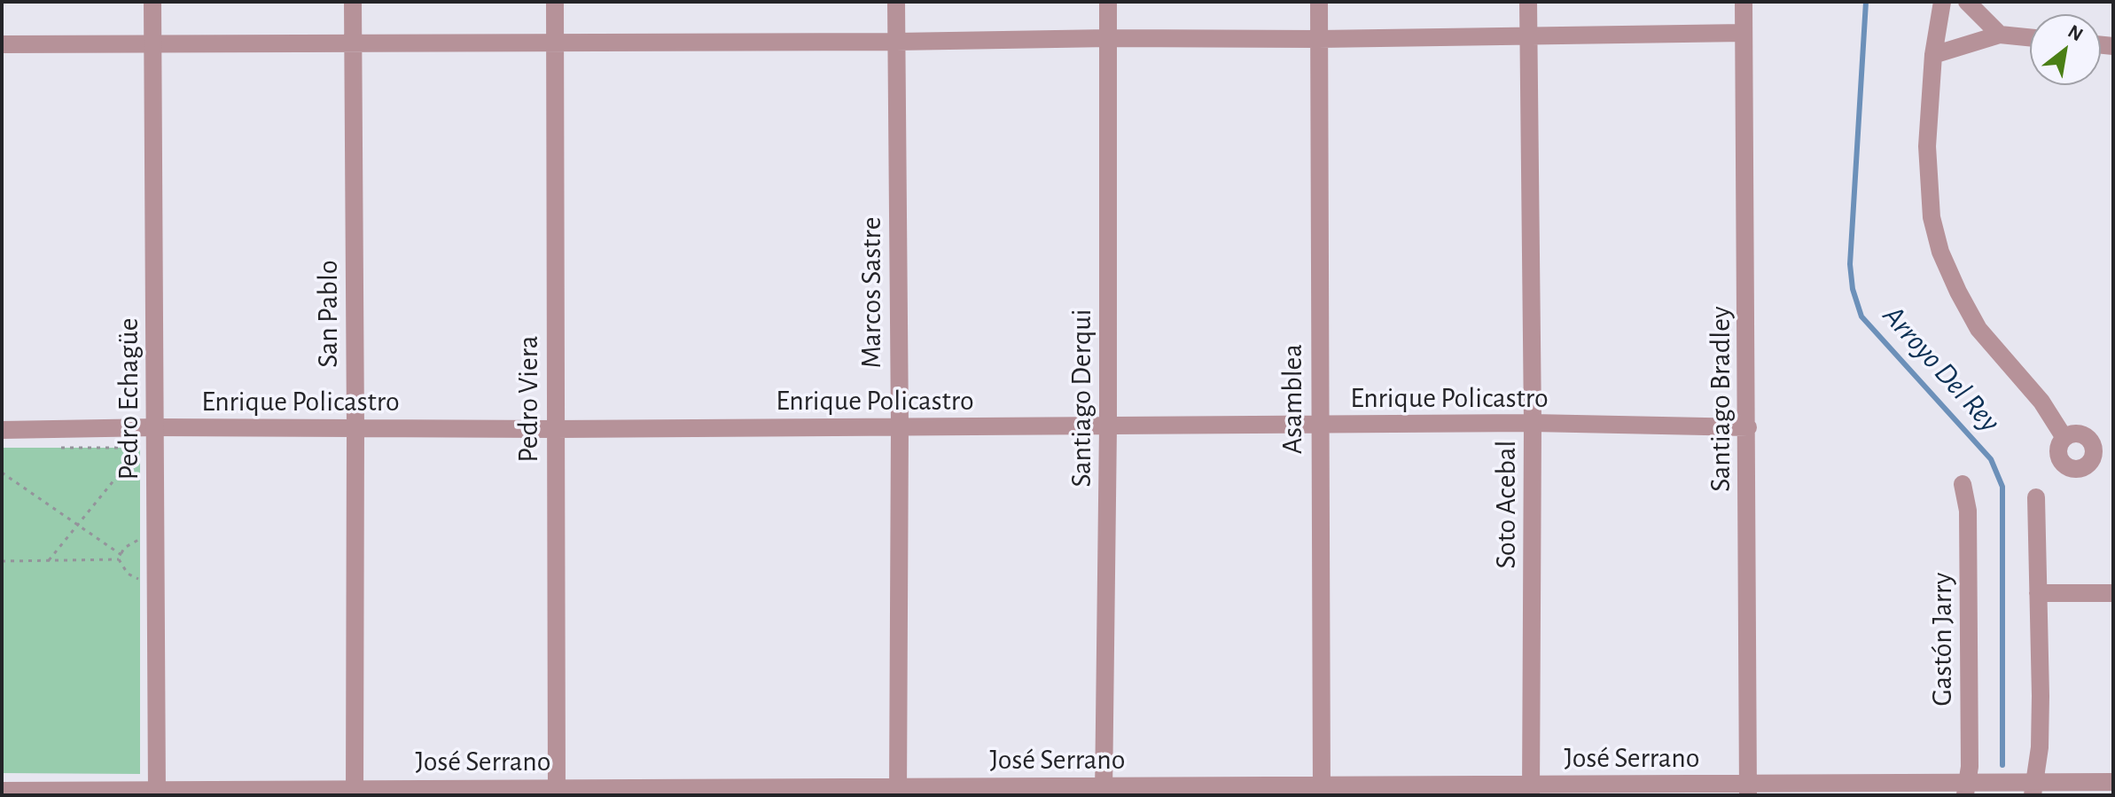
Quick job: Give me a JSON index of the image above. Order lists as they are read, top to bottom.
{
  "streets": {
    "street": [
      "Marcos Sastre",
      "San Pablo",
      "Santiago Derqui",
      "Enrique Policastro",
      "Pedro Echagüe",
      "Pedro Viera",
      "Asamblea",
      "Santiago Bradley",
      "Soto Acebal",
      "Gastón Jarry",
      "José Serrano"
    ]
  },
  "crossings": [
    ["Marcos Sastre", "Enrique Policastro"],
    ["Marcos Sastre", "José Serrano"],
    ["San Pablo", "Enrique Policastro"],
    ["San Pablo", "José Serrano"],
    ["Santiago Derqui", "Enrique Policastro"],
    ["Santiago Derqui", "José Serrano"],
    ["Enrique Policastro", "Pedro Echagüe"],
    ["Enrique Policastro", "Pedro Viera"],
    ["Enrique Policastro", "Asamblea"],
    ["Enrique Policastro", "Santiago Bradley"],
    ["Enrique Policastro", "Soto Acebal"],
    ["Pedro Echagüe", "José Serrano"],
    ["Pedro Viera", "José Serrano"],
    ["Asamblea", "José Serrano"],
    ["Santiago Bradley", "José Serrano"],
    ["Soto Acebal", "José Serrano"],
    ["Gastón Jarry", "José Serrano"]
  ],
  "water": ["Arroyo Del Rey"],
  "north": "top right"
}
